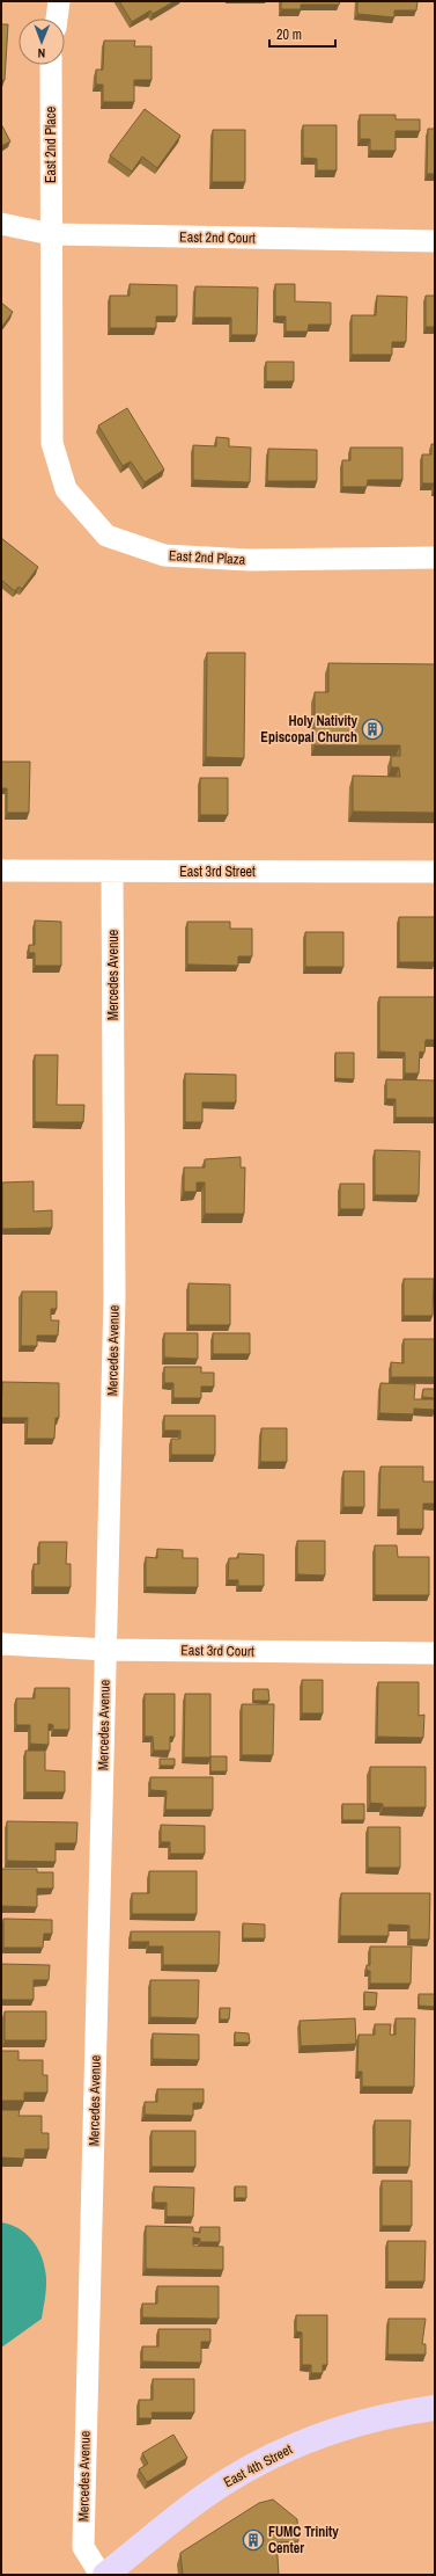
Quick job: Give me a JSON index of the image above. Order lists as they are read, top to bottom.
{
  "streets": {
    "street": [
      "East 2nd Place",
      "East 2nd Court",
      "East 2nd Plaza",
      "East 3rd Street",
      "Mercedes Avenue",
      "East 3rd Court",
      "East 4th Street"
    ]
  },
  "crossings": [
    ["East 2nd Place", "East 2nd Court"],
    ["East 2nd Place", "East 2nd Plaza"],
    ["East 2nd Court", "East 2nd Plaza"],
    ["East 3rd Street", "Mercedes Avenue"],
    ["Mercedes Avenue", "East 3rd Court"]
  ],
  "places": {
    "building": ["Holy Nativity Episcopal Church", "FUMC Trinity Center"]
  },
  "scale_bar": "20 m",
  "north": "bottom"
}
